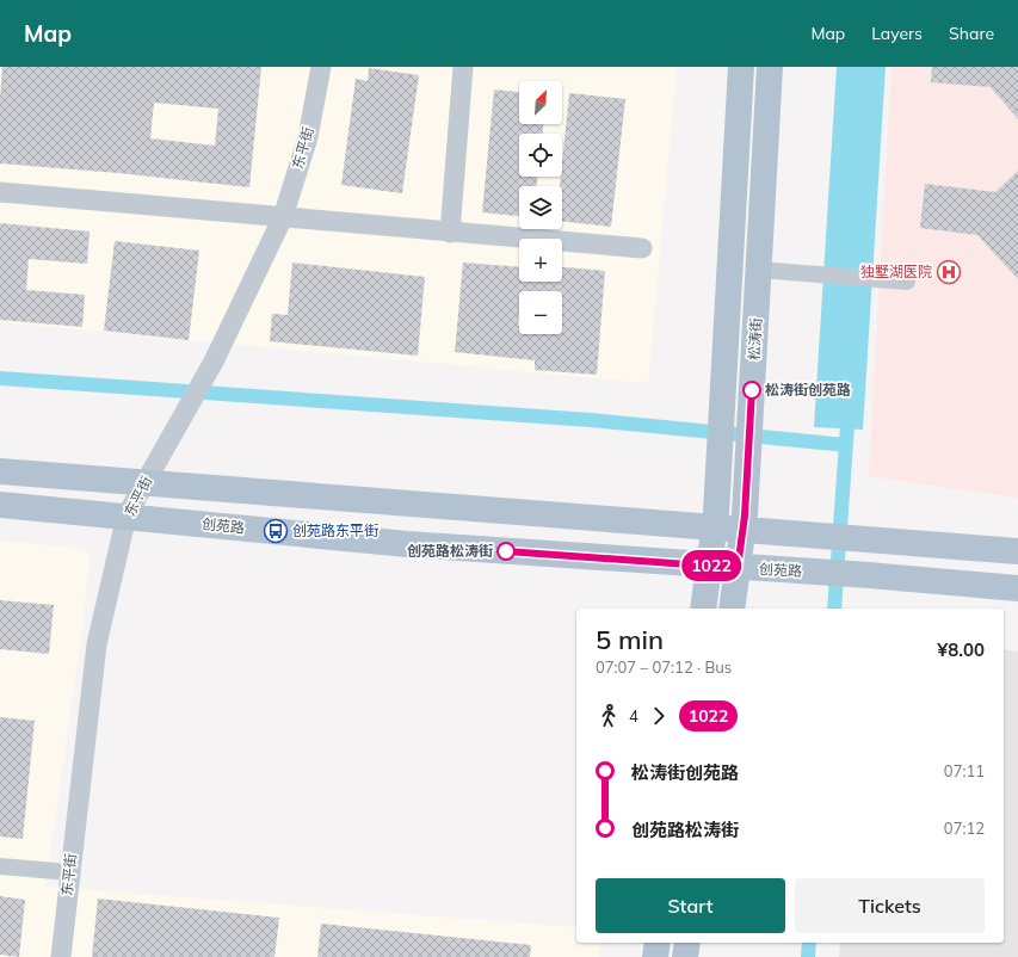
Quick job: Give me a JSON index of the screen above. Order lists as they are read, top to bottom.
{
  "streets": {
    "main road": ["松涛街", "创苑路"],
    "street": ["东平街"]
  },
  "crossings": [
    ["东平街", "创苑路"],
    ["松涛街", "创苑路"]
  ],
  "places": {
    "hospital": ["独墅湖医院"],
    "other": ["松涛街创苑路", "创苑路松涛街"],
    "bus stop": ["创苑路东平街"]
  },
  "lines": ["bus line 1022"],
  "north": "top right",
  "page": {
    "header": "Map",
    "nav": ["Map", "Layers", "Share"],
    "on_map": "1022",
    "map_buttons": ["+", "−"],
    "heading": ["5 min", "07:07 – 07:12 · Bus", "¥8.00"],
    "legs": ["4", "1022"],
    "list": [
      {
        "name": "松涛街创苑路",
        "value": "07:11"
      },
      {
        "name": "创苑路松涛街",
        "value": "07:12"
      }
    ],
    "buttons": ["Start", "Tickets"]
  }
}
